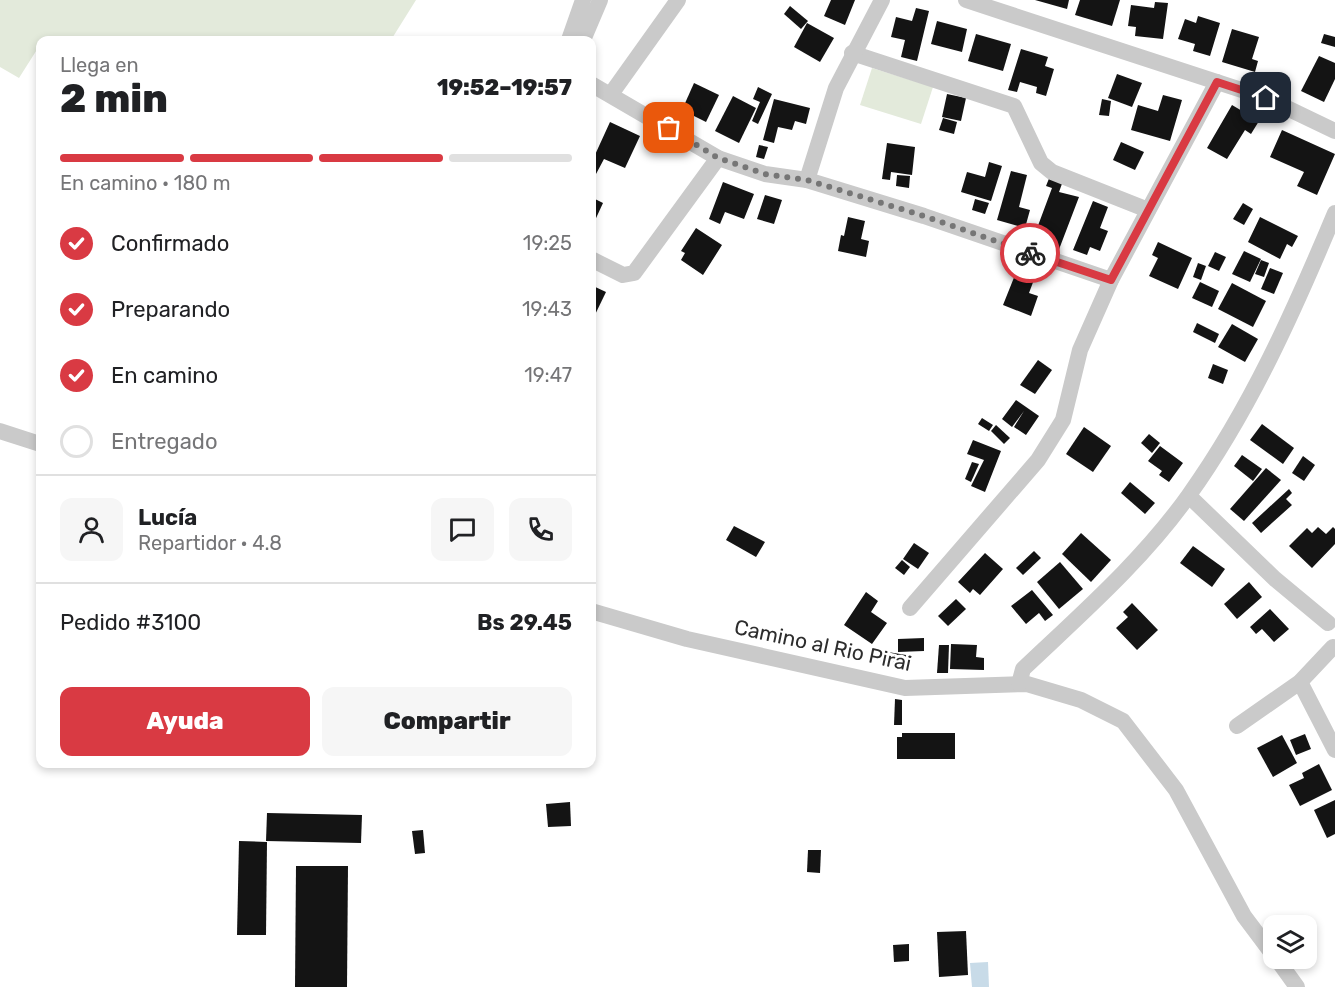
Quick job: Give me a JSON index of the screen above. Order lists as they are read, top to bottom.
{
  "streets": {
    "street": ["Camino al Rio Pirai"]
  },
  "page": {
    "heading": ["2 min", "Llega en", "19:52–19:57"],
    "panel": [
      "Lucía",
      "Repartidor · 4.8",
      "Pedido #3100",
      "Bs 29.45"
    ],
    "bar": "En camino · 180 m",
    "list": [
      ["Confirmado", "19:25"],
      ["Preparando", "19:43"],
      ["En camino", "19:47"],
      "Entregado"
    ],
    "buttons": ["Ayuda", "Compartir"]
  }
}
